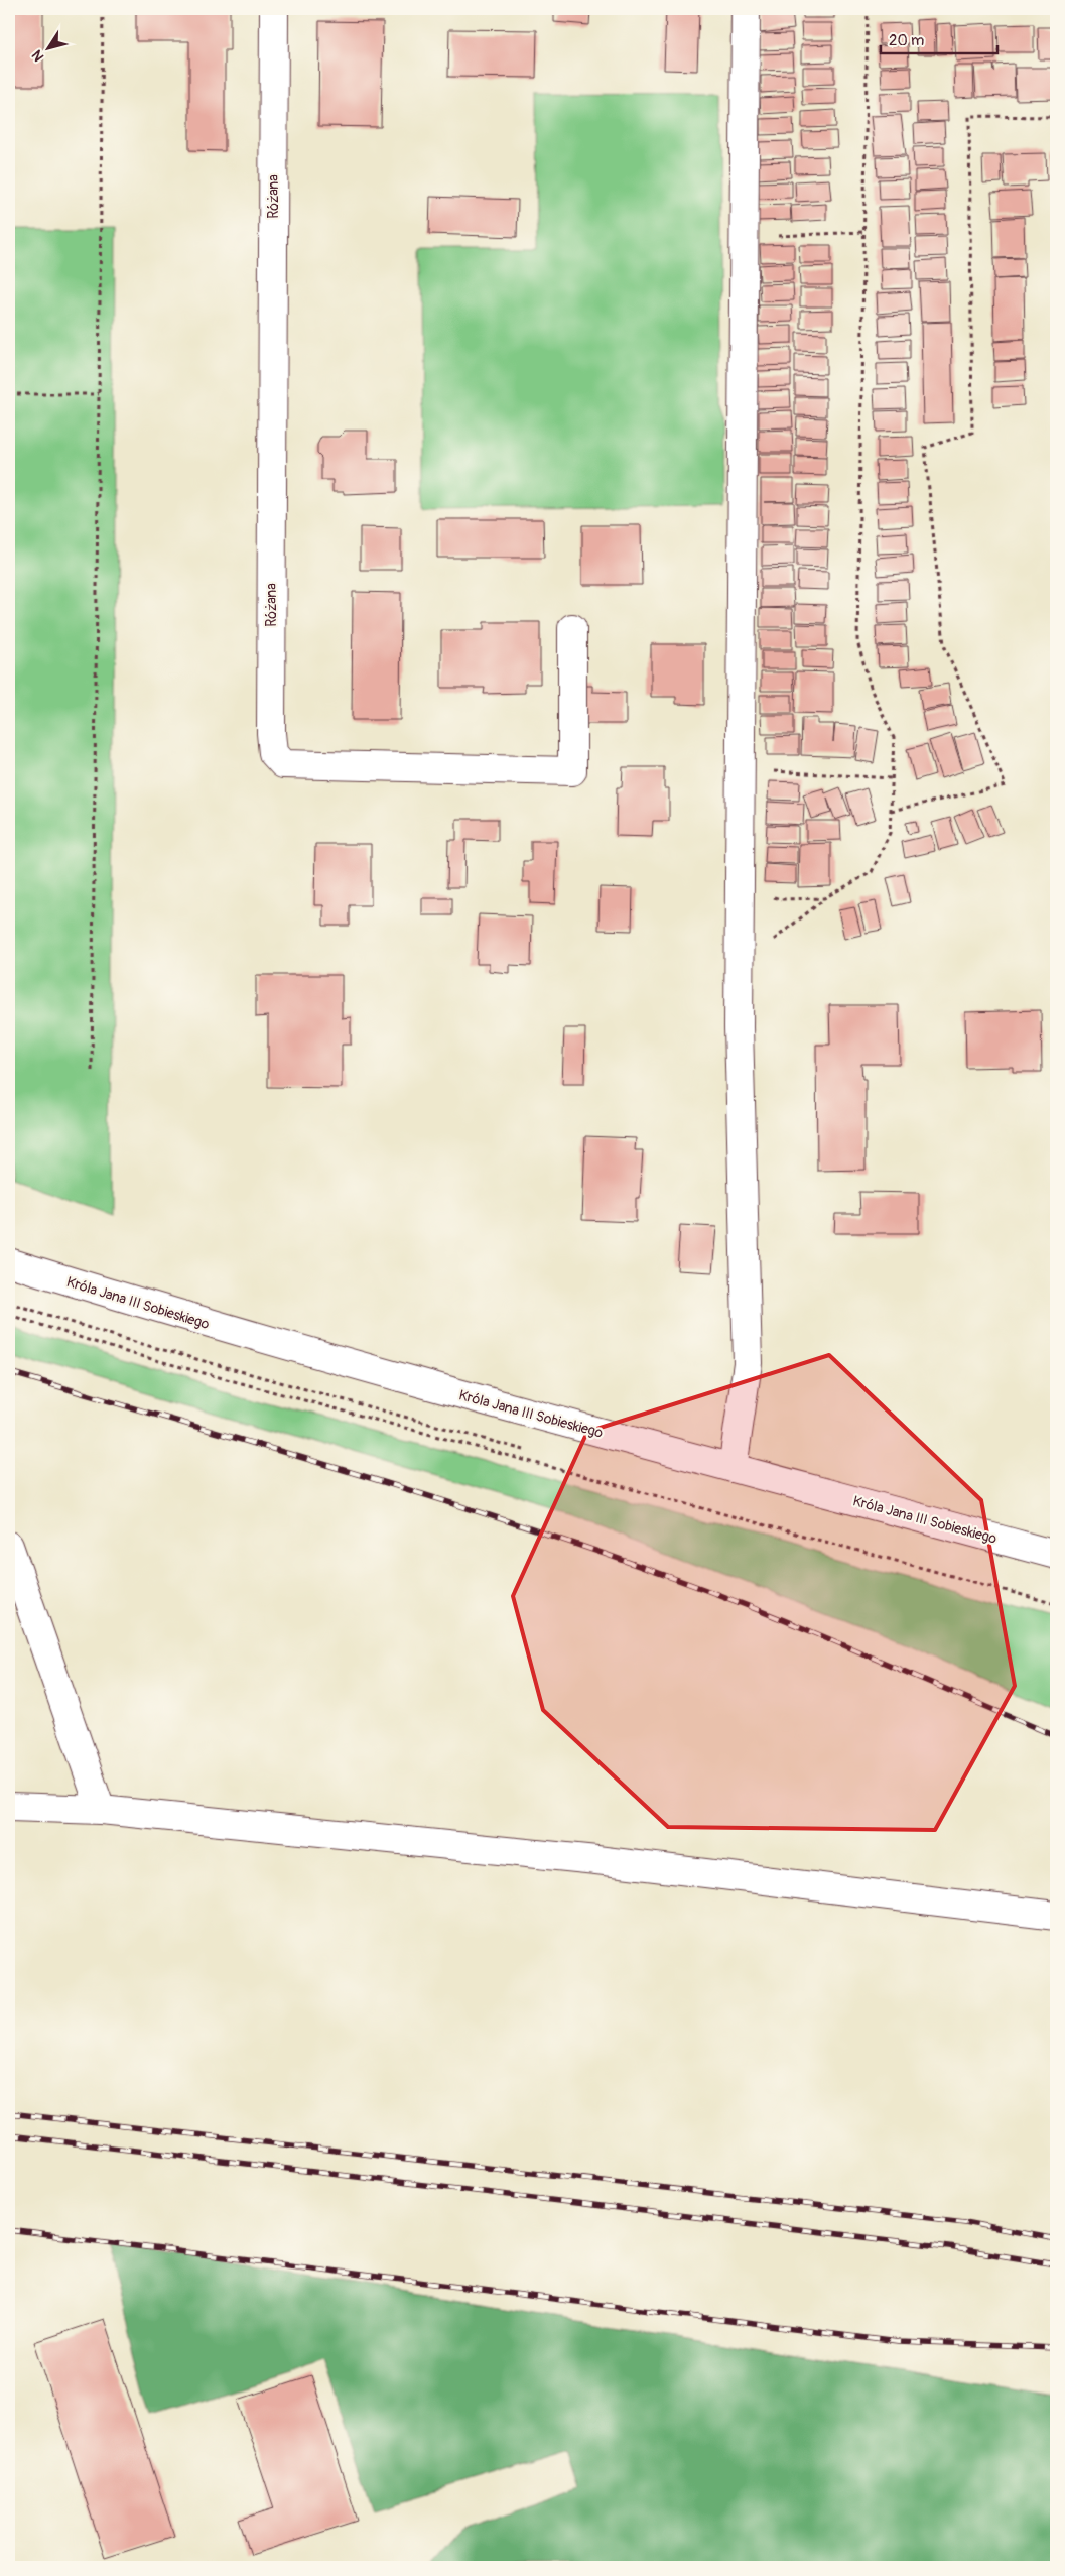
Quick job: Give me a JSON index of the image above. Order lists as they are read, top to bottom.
{
  "streets": {
    "street": ["Różana", "Króla Jana III Sobieskiego"]
  },
  "scale_bar": "20 m",
  "north": "bottom left"
}
